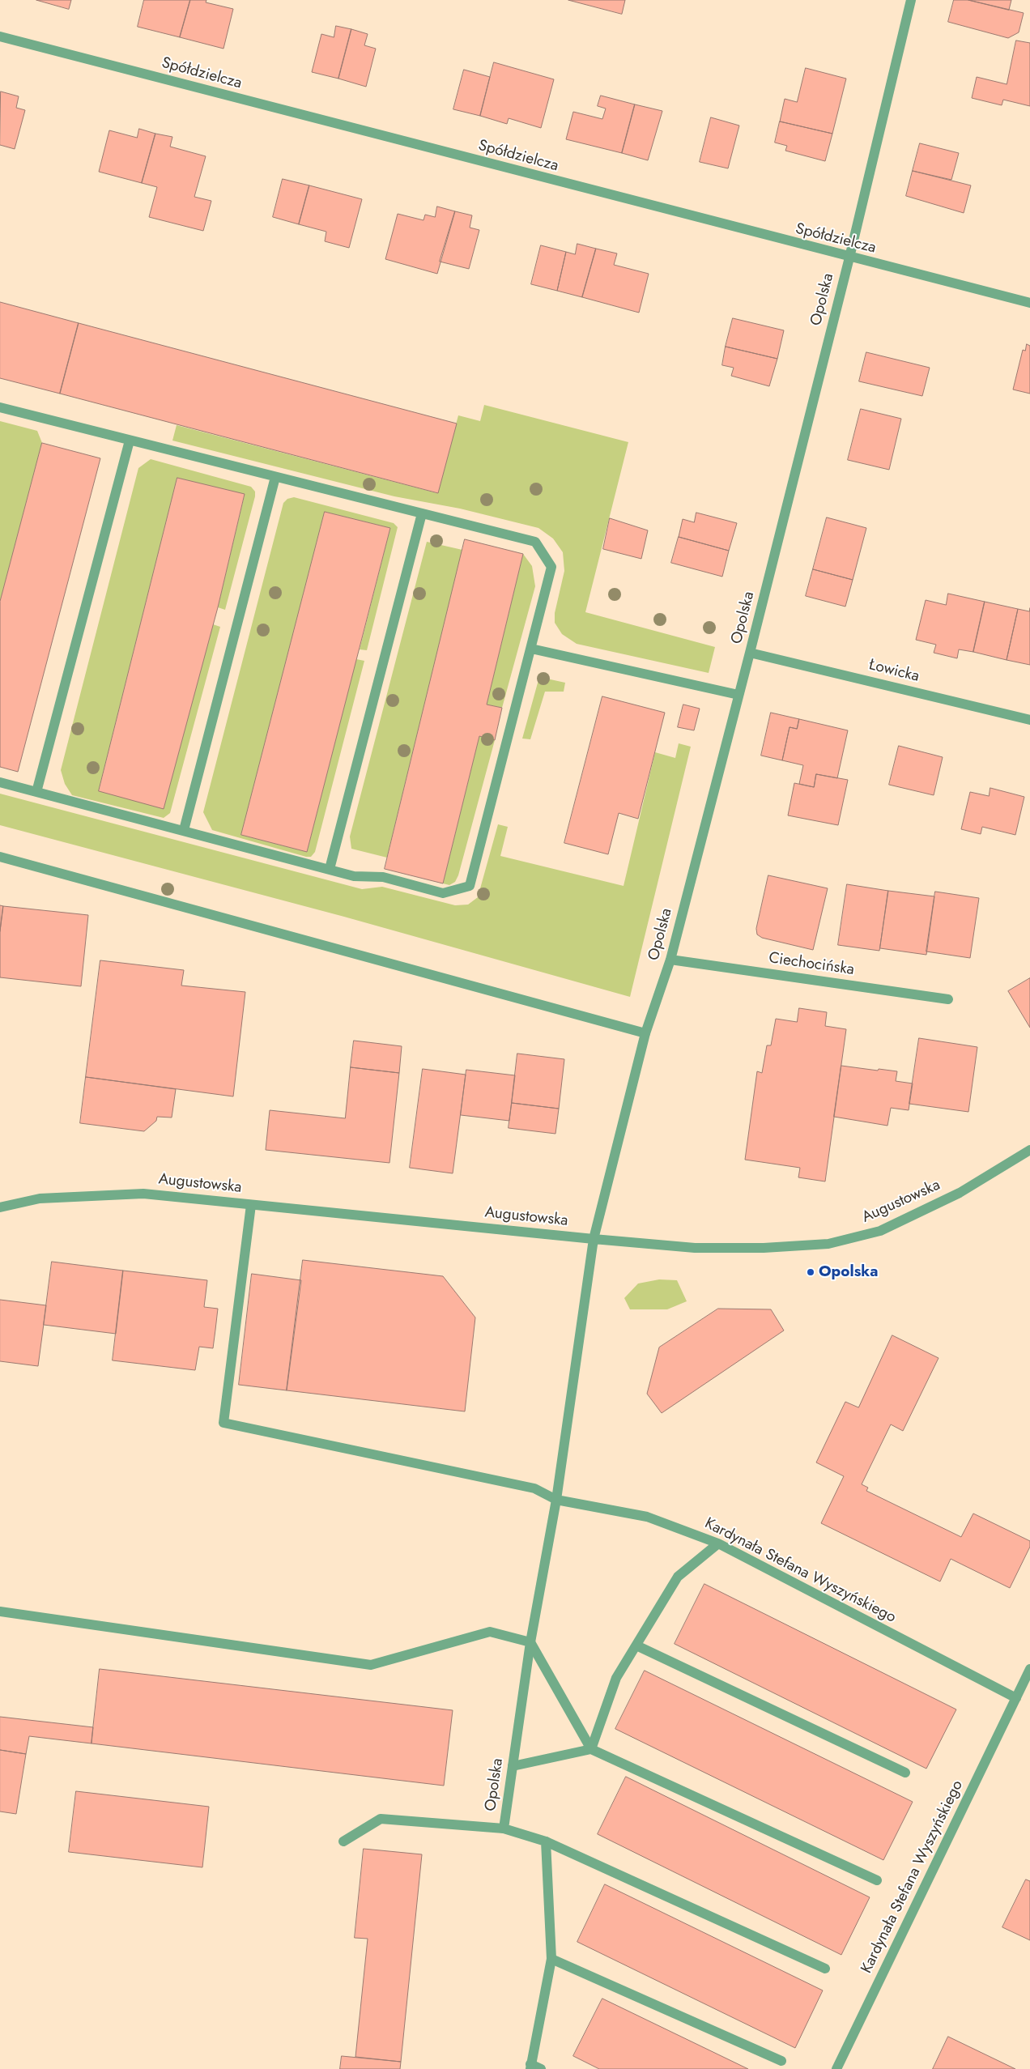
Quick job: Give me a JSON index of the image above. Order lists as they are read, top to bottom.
{
  "streets": {
    "street": [
      "Spółdzielcza",
      "Opolska",
      "Łowicka",
      "Ciechocińska",
      "Augustowska",
      "Kardynała Stefana Wyszyńskiego"
    ]
  },
  "crossings": [
    ["Spółdzielcza", "Opolska"],
    ["Opolska", "Łowicka"],
    ["Opolska", "Ciechocińska"],
    ["Opolska", "Augustowska"],
    ["Opolska", "Kardynała Stefana Wyszyńskiego"],
    ["Augustowska", "Kardynała Stefana Wyszyńskiego"]
  ],
  "places": ["Opolska"]
}
